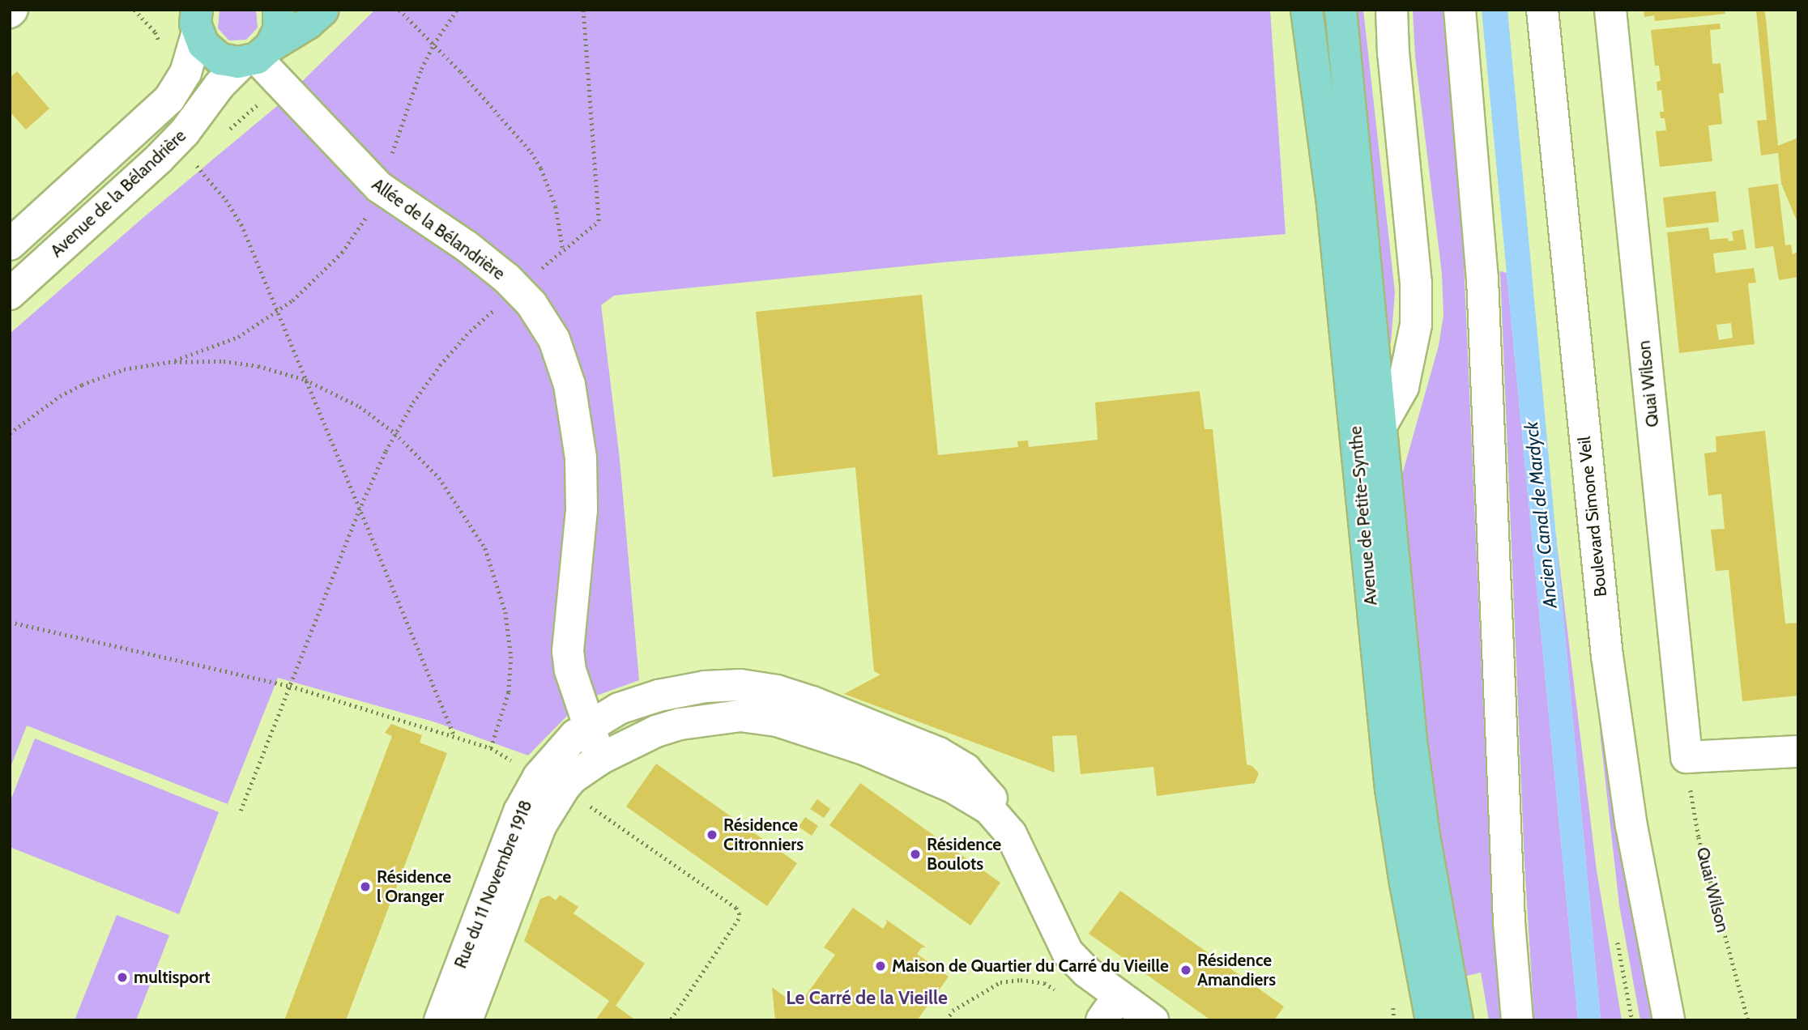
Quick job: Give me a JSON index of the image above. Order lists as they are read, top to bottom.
{
  "streets": {
    "main road": ["Avenue de Petite-Synthe"],
    "street": [
      "Avenue de la Bélandrière",
      "Allée de la Bélandrière",
      "Quai Wilson",
      "Boulevard Simone Veil",
      "Rue du 11 Novembre 1918"
    ]
  },
  "crossings": [
    ["Avenue de la Bélandrière", "Allée de la Bélandrière"],
    ["Allée de la Bélandrière", "Rue du 11 Novembre 1918"]
  ],
  "districts": ["Le Carré de la Vieille"],
  "water": ["Ancien Canal de Mardyck"],
  "places": [
    "Résidence Citronniers",
    "Résidence Boulots",
    "Résidence l Oranger",
    "Maison de Quartier du Carré du Vieille",
    "Résidence Amandiers",
    "multisport"
  ]
}
